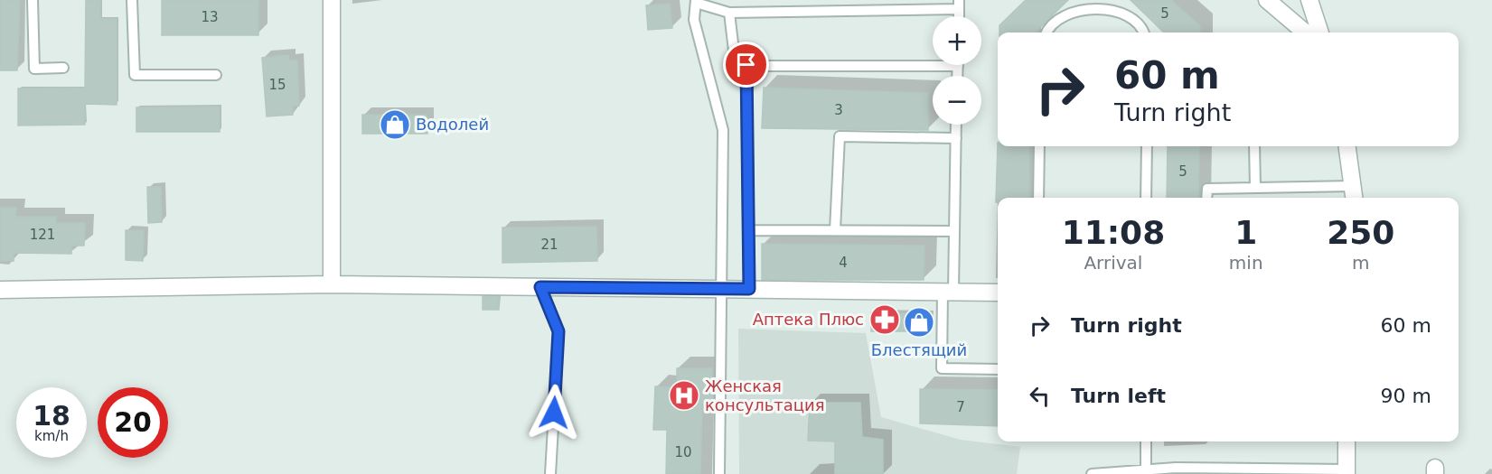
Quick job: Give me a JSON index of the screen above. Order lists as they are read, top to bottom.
{
  "places": {
    "shop": ["Водолей", "Блестящий"],
    "pharmacy": ["Аптека Плюс"],
    "hospital": ["Женская консультация"]
  },
  "house_numbers": [
    "5",
    "13",
    "15",
    "3",
    "5",
    "121",
    "21",
    "4",
    "7",
    "10"
  ],
  "page": {
    "map_buttons": ["+", "−"],
    "turn": ["60 m", "Turn right"],
    "eta": [
      "11:08",
      "Arrival",
      "1",
      "min",
      "250",
      "m"
    ],
    "list": [
      {
        "name": "Turn right",
        "value": "60 m"
      },
      {
        "name": "Turn left",
        "value": "90 m"
      }
    ],
    "speed": "18 km/h",
    "limit": "20"
  }
}
